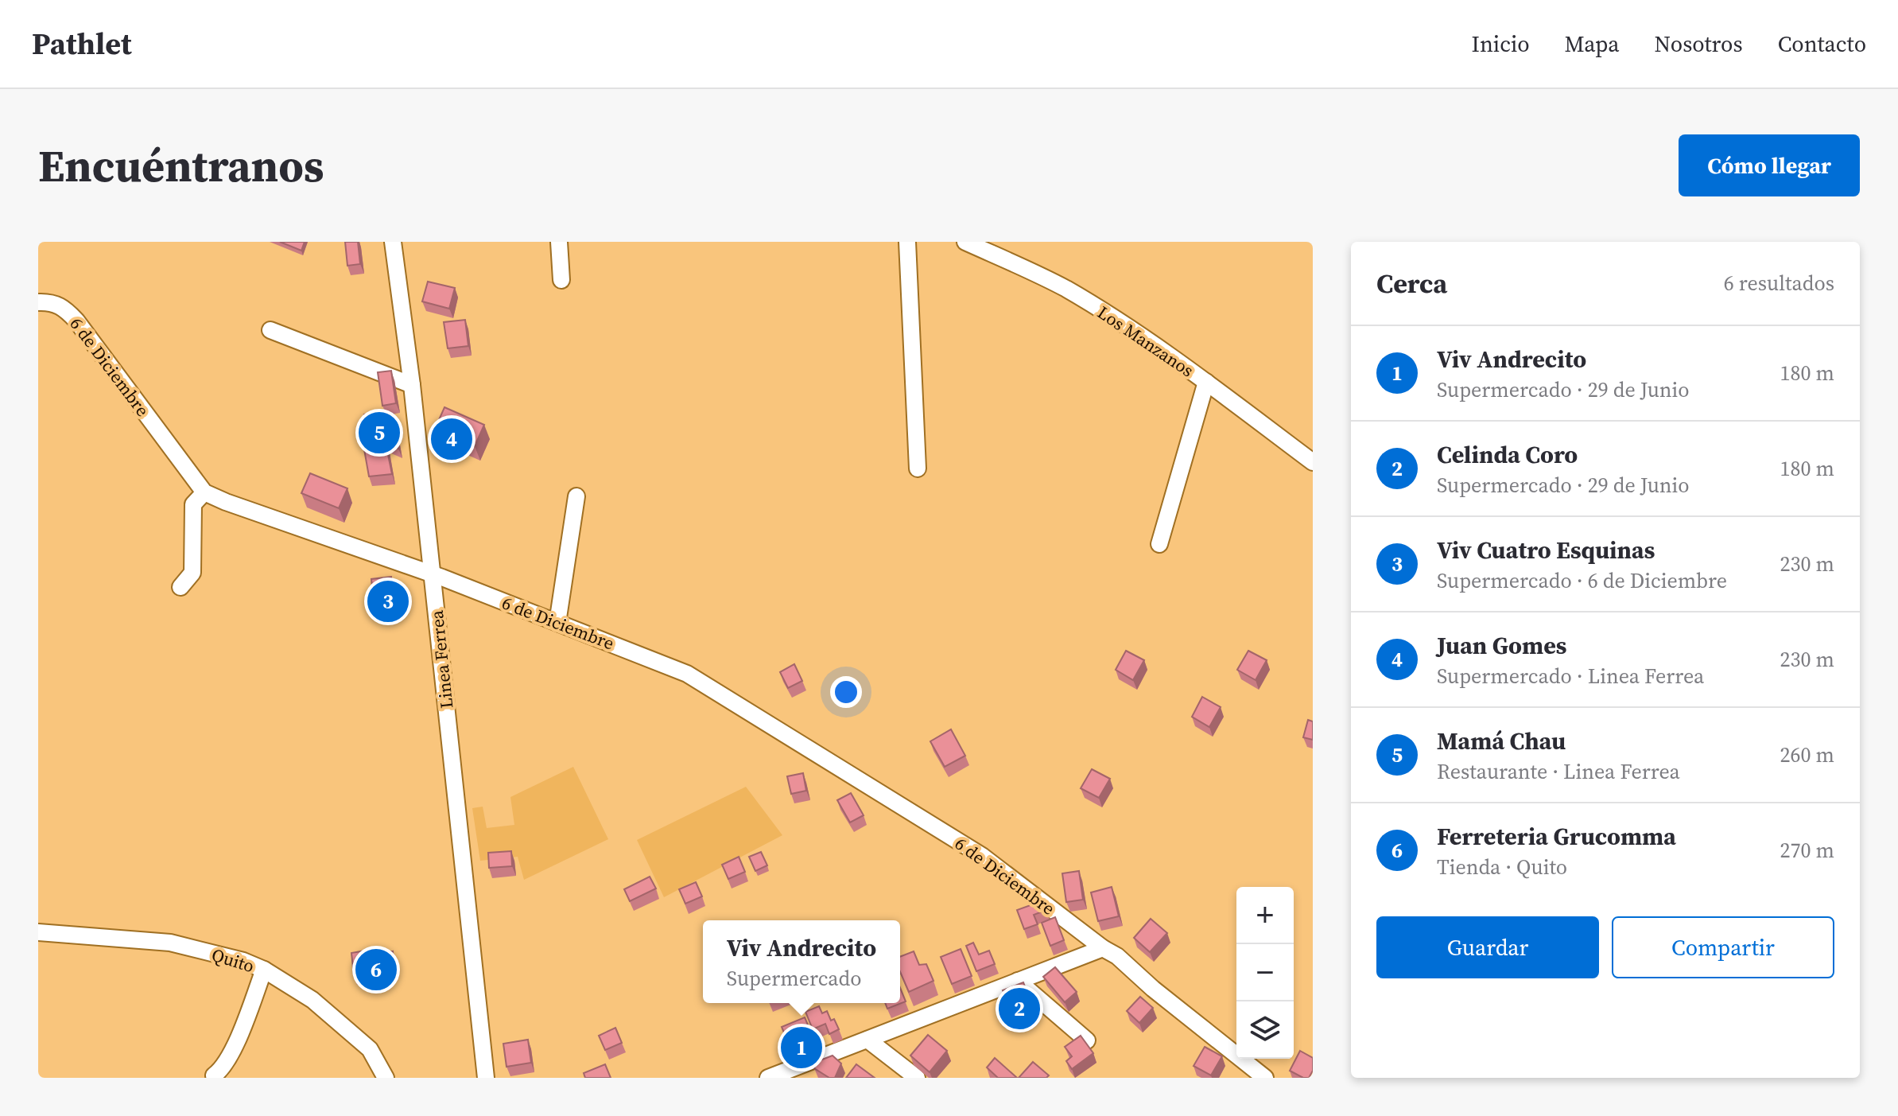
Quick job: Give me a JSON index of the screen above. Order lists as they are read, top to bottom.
{
  "streets": {
    "street": [
      "Los Manzanos",
      "6 de Diciembre",
      "Linea Ferrea",
      "Quito"
    ]
  },
  "crossings": [
    ["6 de Diciembre", "Linea Ferrea"]
  ],
  "page": {
    "header": "Pathlet",
    "nav": [
      "Inicio",
      "Mapa",
      "Nosotros",
      "Contacto"
    ],
    "buttons": [
      "Cómo llegar",
      ["Guardar", "Compartir"]
    ],
    "title": "Encuéntranos",
    "heading": ["Cerca", "6 resultados"],
    "list": [
      {
        "mark": "1",
        "name": "Viv Andrecito",
        "note": "Supermercado · 29 de Junio",
        "value": "180 m"
      },
      {
        "mark": "2",
        "name": "Celinda Coro",
        "note": "Supermercado · 29 de Junio",
        "value": "180 m"
      },
      {
        "mark": "3",
        "name": "Viv Cuatro Esquinas",
        "note": "Supermercado · 6 de Diciembre",
        "value": "230 m"
      },
      {
        "mark": "4",
        "name": "Juan Gomes",
        "note": "Supermercado · Linea Ferrea",
        "value": "230 m"
      },
      {
        "mark": "5",
        "name": "Mamá Chau",
        "note": "Restaurante · Linea Ferrea",
        "value": "260 m"
      },
      {
        "mark": "6",
        "name": "Ferreteria Grucomma",
        "note": "Tienda · Quito",
        "value": "270 m"
      }
    ],
    "pins": [
      "5",
      "4",
      "3",
      "6",
      "2",
      "1"
    ],
    "map_buttons": ["+", "−"],
    "popup": ["Viv Andrecito", "Supermercado"]
  }
}
